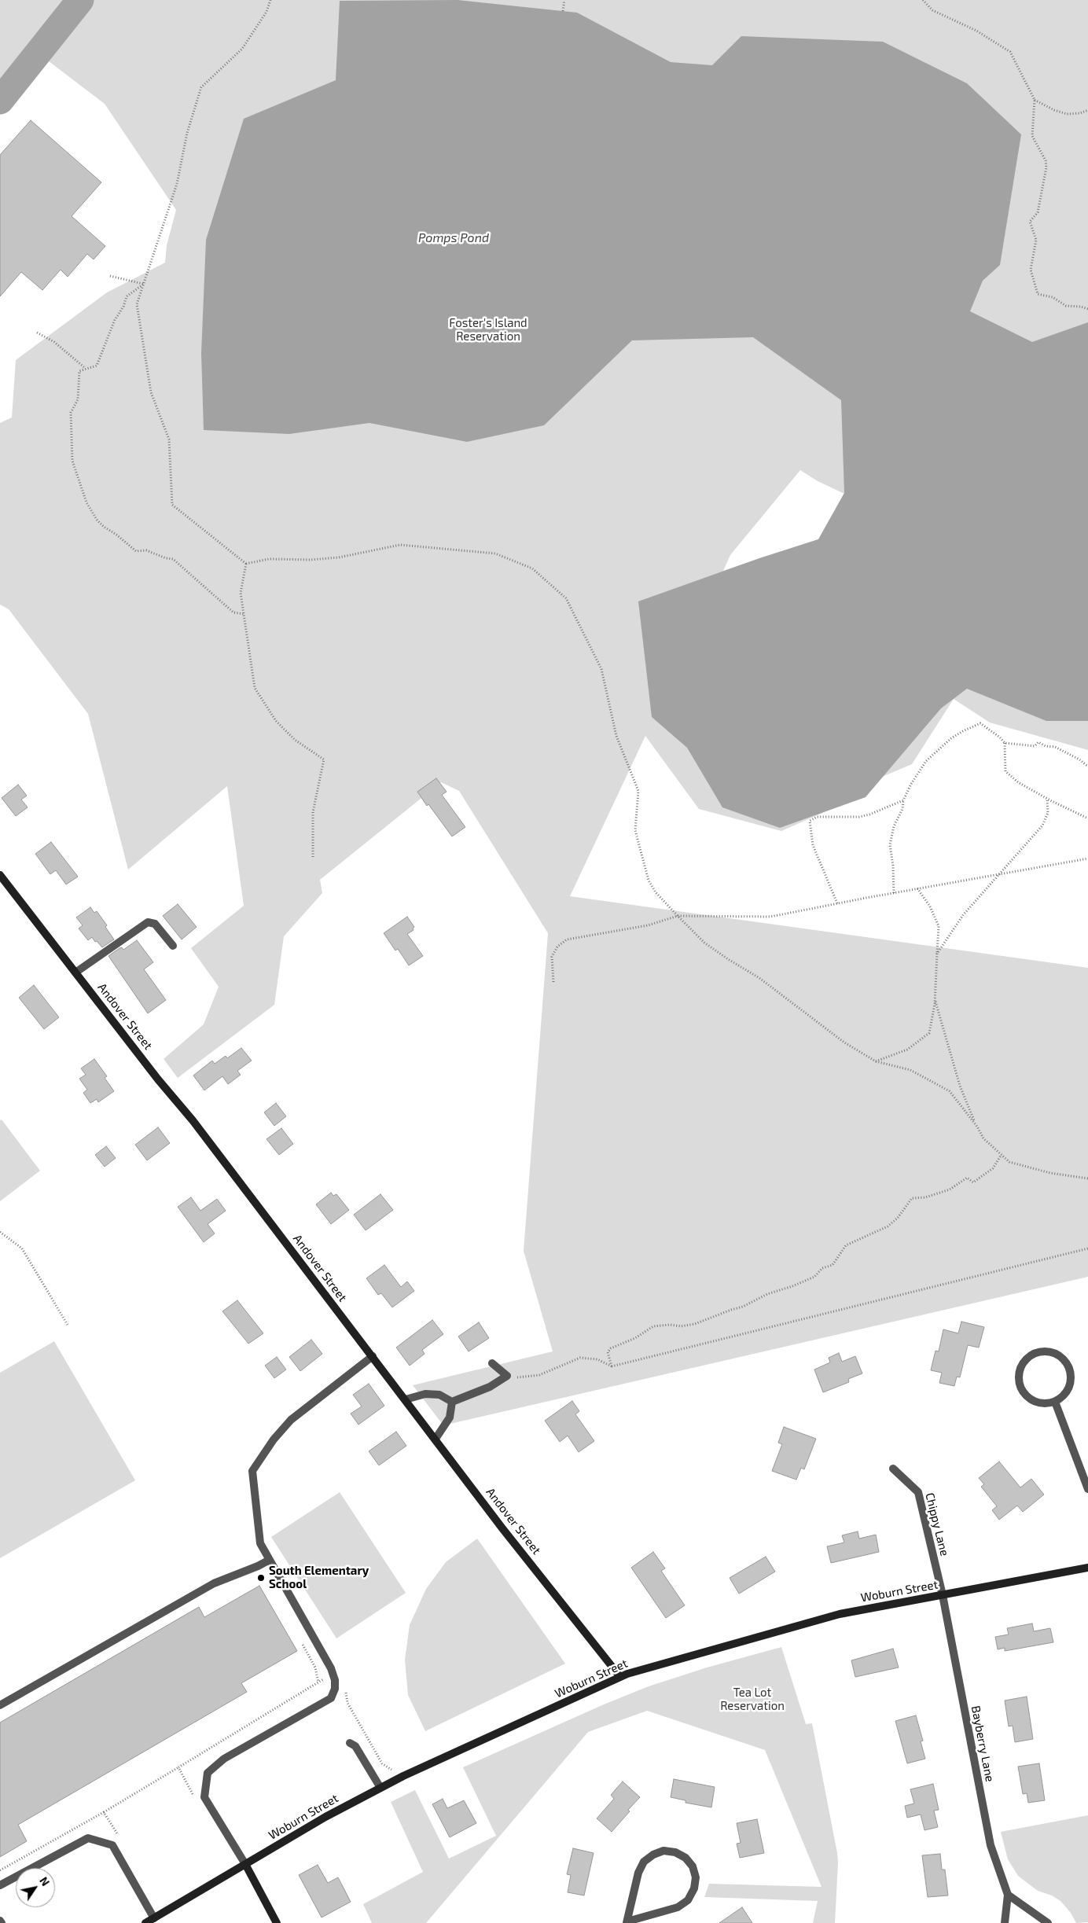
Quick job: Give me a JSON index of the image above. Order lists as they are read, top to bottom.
{
  "streets": {
    "street": [
      "Andover Street",
      "Chippy Lane",
      "Woburn Street",
      "Bayberry Lane"
    ]
  },
  "crossings": [
    ["Andover Street", "Woburn Street"],
    ["Chippy Lane", "Woburn Street"],
    ["Chippy Lane", "Bayberry Lane"],
    ["Woburn Street", "Bayberry Lane"]
  ],
  "water": ["Pomps Pond"],
  "parks": ["Foster's Island Reservation", "Tea Lot Reservation"],
  "places": ["South Elementary School"],
  "north": "top right"
}
